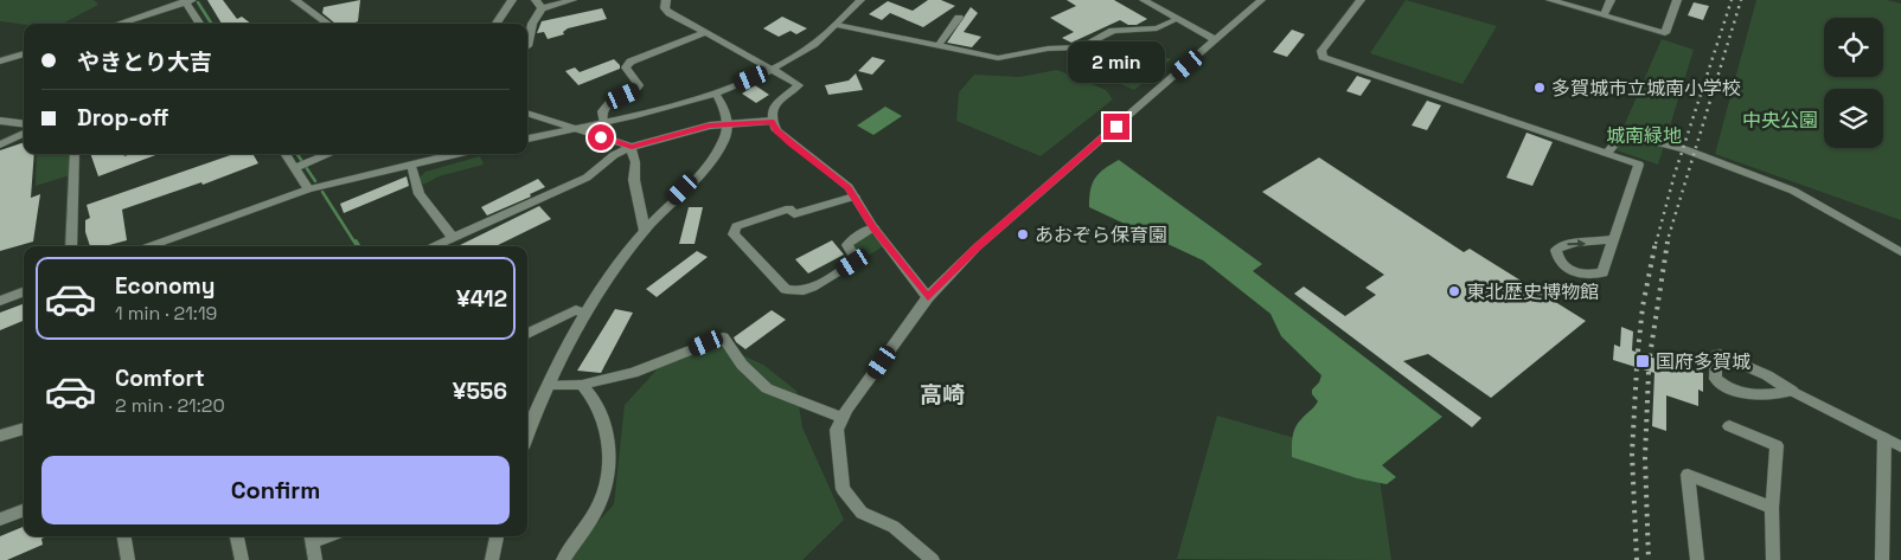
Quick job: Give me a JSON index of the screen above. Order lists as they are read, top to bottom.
{
  "districts": ["高崎"],
  "parks": ["中央公園", "城南緑地"],
  "places": {
    "other": ["多賀城市立城南小学校", "あおぞら保育園", "東北歴史博物館"],
    "transit": ["国府多賀城"]
  },
  "page": {
    "banner": ["やきとり大吉", "Drop-off"],
    "bubble": "2 min",
    "list": [
      {
        "name": "Economy",
        "note": "1 min · 21:19",
        "value": "¥412"
      },
      {
        "name": "Comfort",
        "note": "2 min · 21:20",
        "value": "¥556"
      }
    ],
    "buttons": "Confirm"
  }
}
